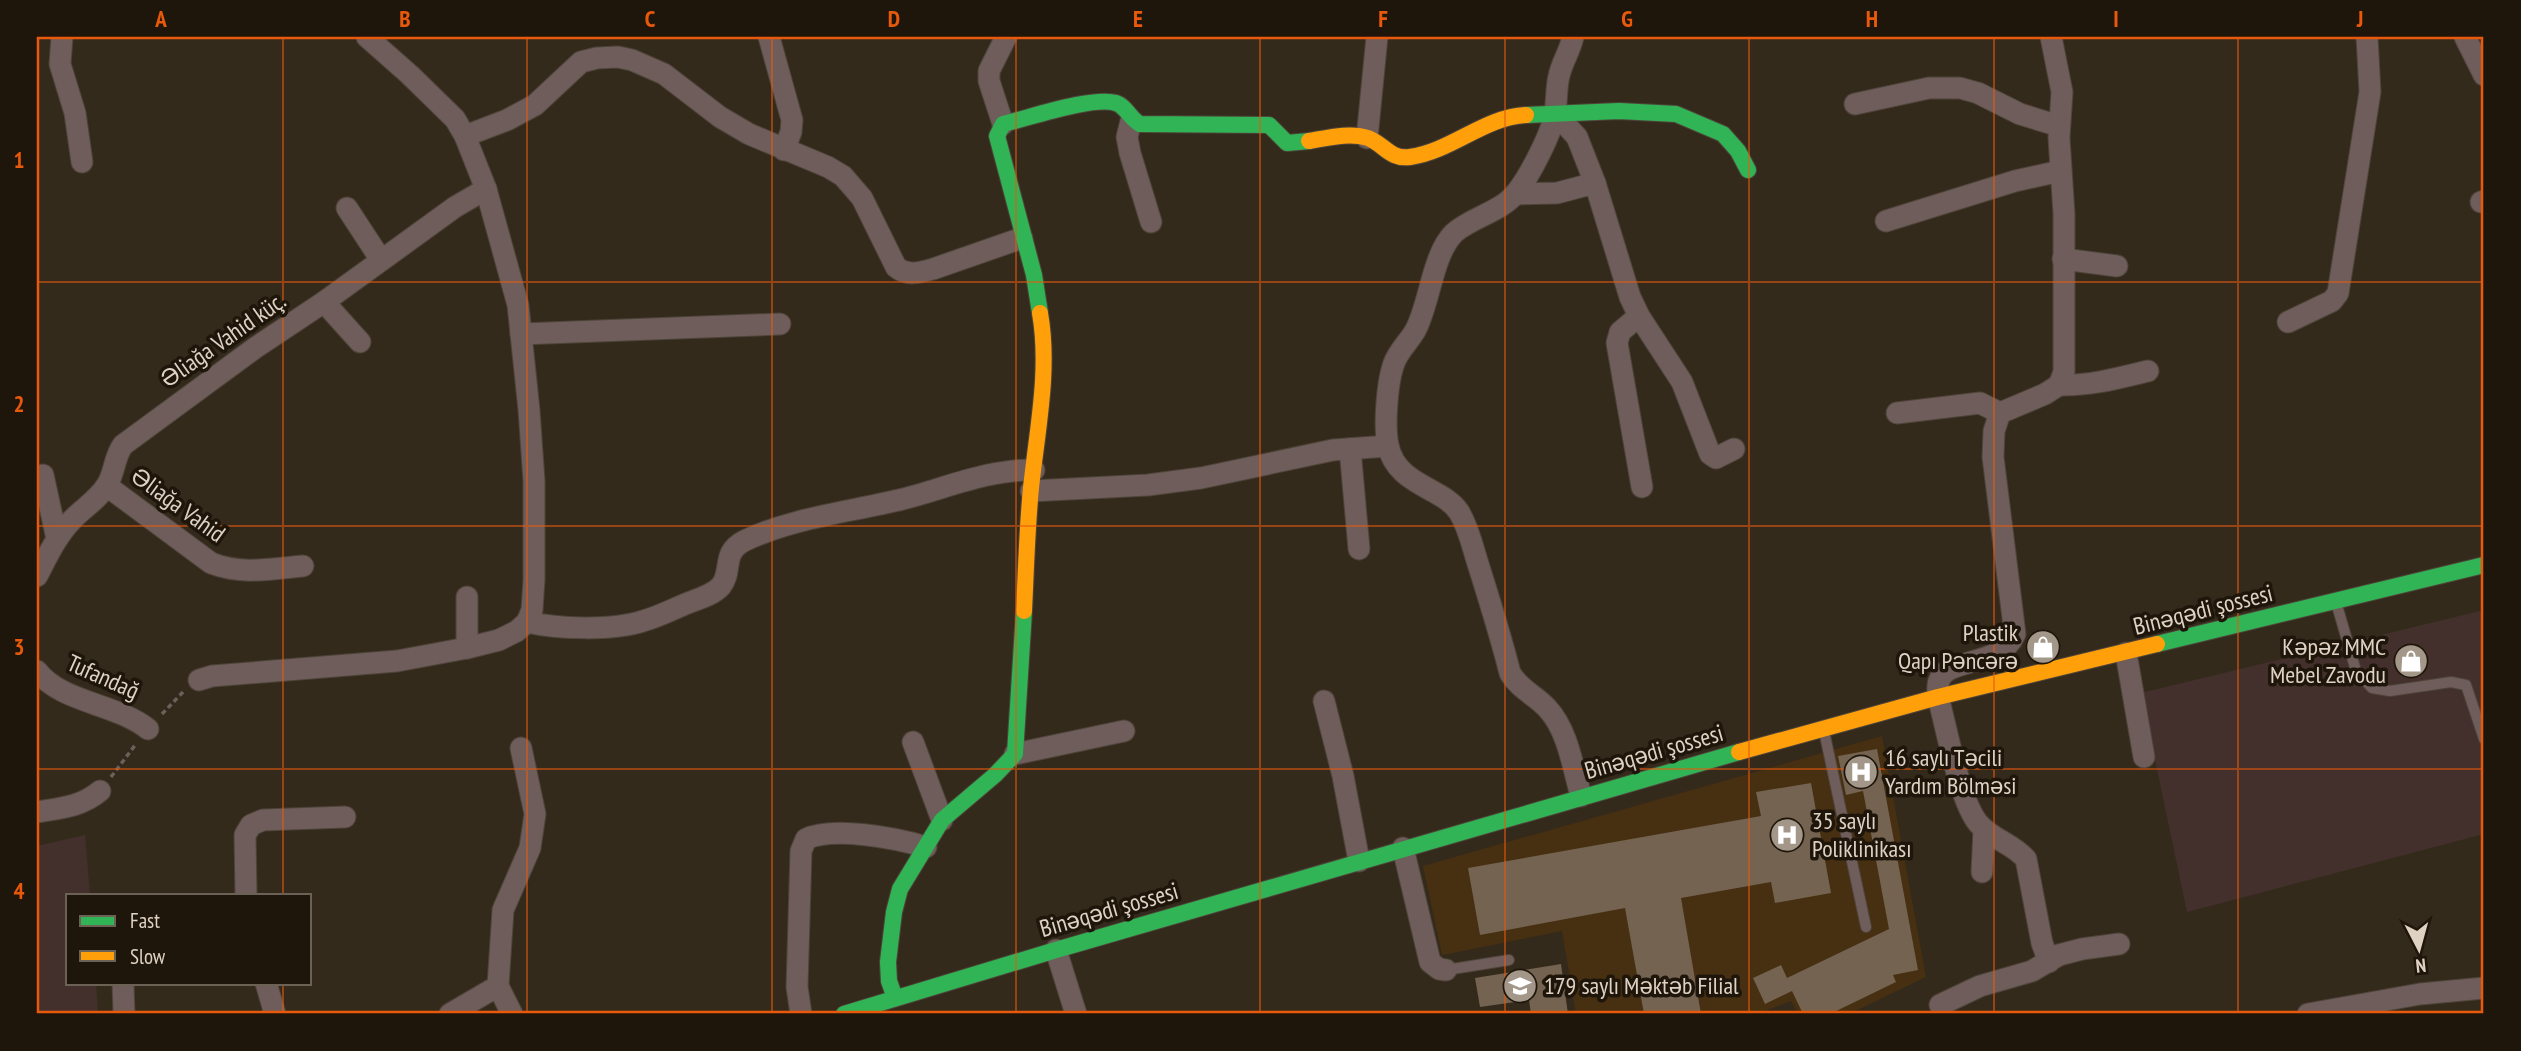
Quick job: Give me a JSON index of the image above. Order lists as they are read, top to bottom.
{
  "streets": {
    "street": [
      "Əliağa Vahid küç.",
      "Əliağa Vahid",
      "Binəqədi şossesi",
      "Tufandağ"
    ]
  },
  "crossings": [
    ["Əliağa Vahid küç.", "Əliağa Vahid"]
  ],
  "places": {
    "shop": ["Plastik Qapı Pəncərə", "Kəpəz MMC Mebel Zavodu"],
    "hospital": ["16 saylı Təcili Yardım Bölməsi", "35 saylı Poliklinikası"],
    "school or university": ["179 saylı Məktəb Filial"]
  },
  "legend": ["Fast", "Slow"],
  "north": "bottom",
  "grid": {
    "columns": [
      "A",
      "B",
      "C",
      "D",
      "E",
      "F",
      "G",
      "H",
      "I",
      "J"
    ],
    "rows": [
      "1",
      "2",
      "3",
      "4"
    ]
  }
}
